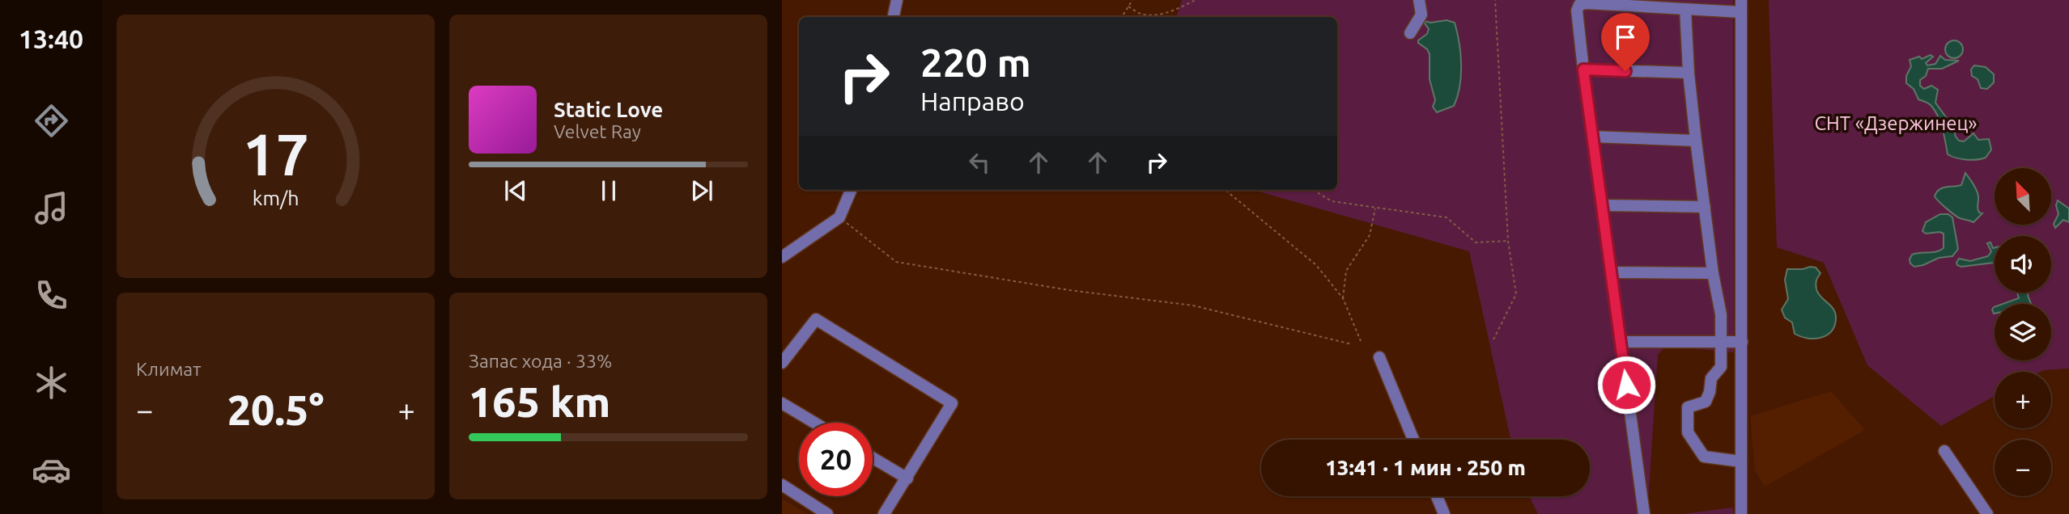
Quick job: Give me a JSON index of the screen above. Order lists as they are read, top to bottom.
{
  "parks": ["СНТ «Дзержинец»"],
  "north": "top left",
  "page": {
    "tabs": "13:40",
    "turn": ["220 m", "Направо"],
    "song": ["Static Love", "Velvet Ray"],
    "map_buttons": ["+", "−"],
    "tile": [
      "Климат",
      ["Запас хода · 33%", "165 km"]
    ],
    "heat": ["−", "20.5°", "+"],
    "limit": "20",
    "trip": "13:41 · 1 мин · 250 m",
    "gauge": ["17", "km/h"]
  }
}
